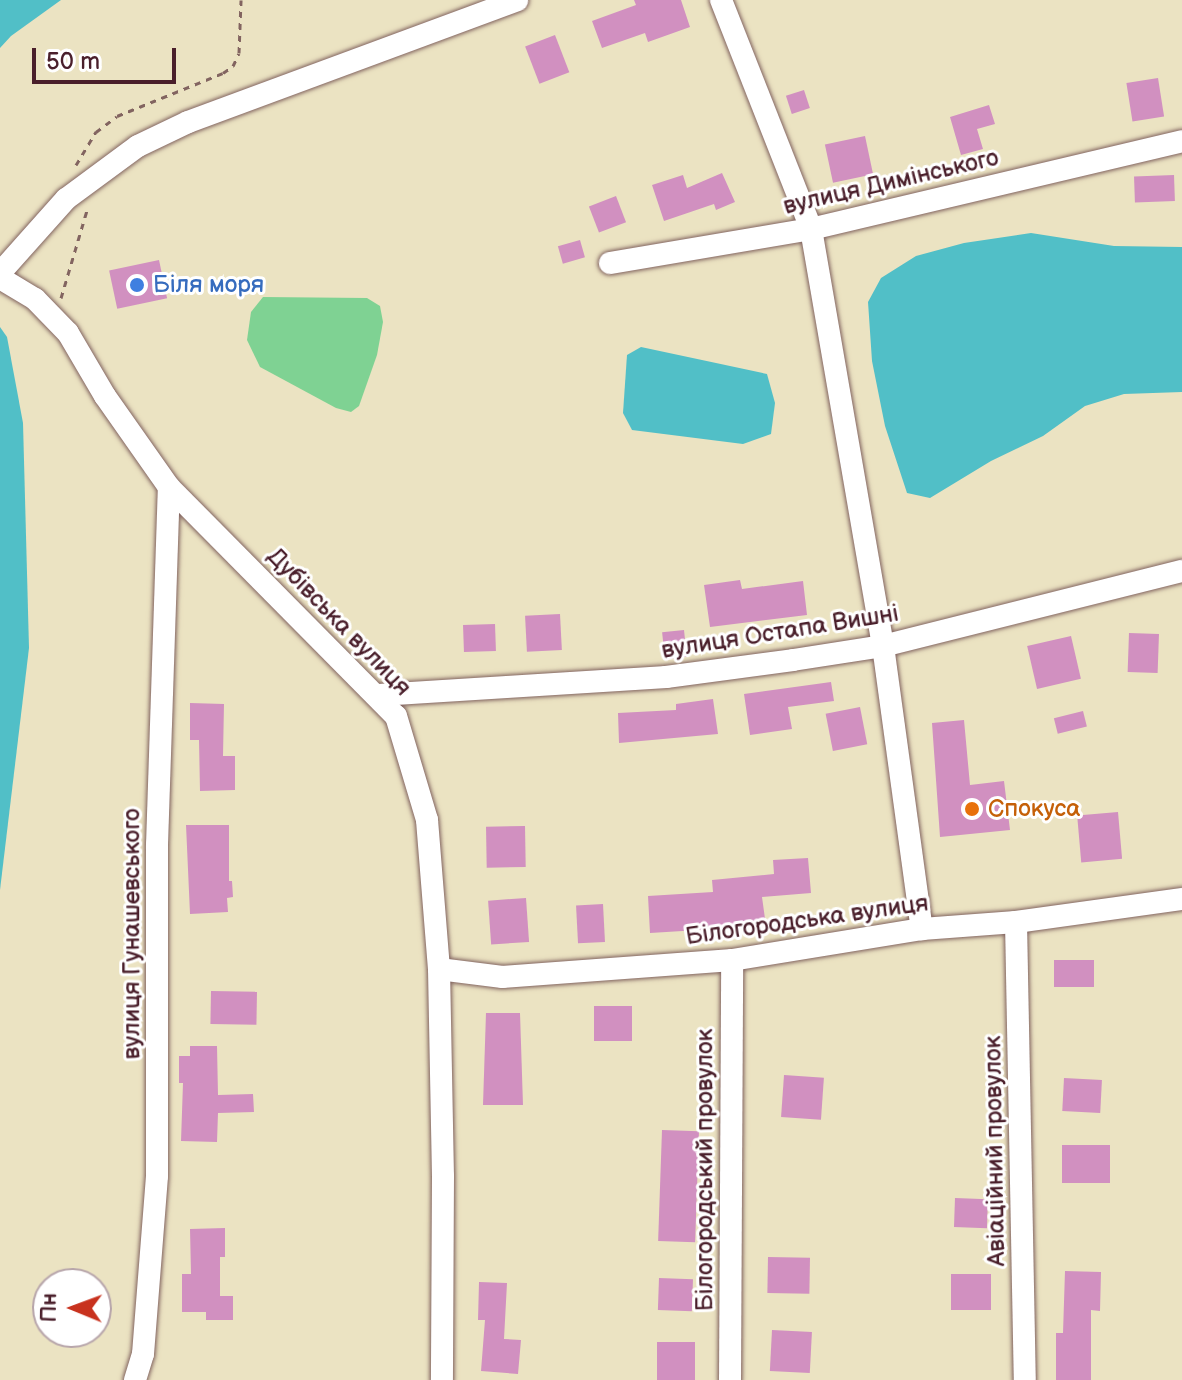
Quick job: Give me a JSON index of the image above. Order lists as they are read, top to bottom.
{
  "streets": {
    "street": [
      "вулиця Димінського",
      "Дубівська вулиця",
      "вулиця Остапа Вишні",
      "Білогородська вулиця",
      "вулиця Гунашевського",
      "Авіаційний провулок",
      "Білогородський провулок"
    ]
  },
  "crossings": [
    ["Дубівська вулиця", "вулиця Остапа Вишні"],
    ["Дубівська вулиця", "Білогородська вулиця"],
    ["Дубівська вулиця", "вулиця Гунашевського"],
    ["Білогородська вулиця", "Авіаційний провулок"],
    ["Білогородська вулиця", "Білогородський провулок"]
  ],
  "places": ["Біля моря", "Спокуса"],
  "scale_bar": "50 m",
  "north": "left"
}
